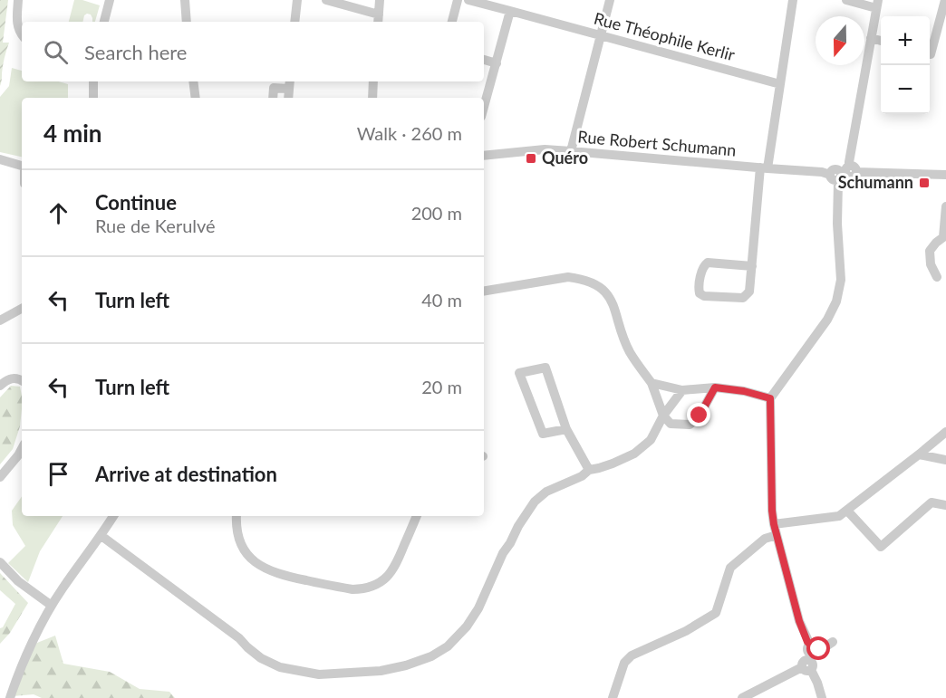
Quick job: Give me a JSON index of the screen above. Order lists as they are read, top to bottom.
{
  "streets": {
    "street": ["Rue Théophile Kerlir", "Rue Robert Schumann"]
  },
  "places": {
    "transit": ["Quéro", "Schumann"]
  },
  "north": "bottom",
  "page": {
    "map_buttons": ["+", "−"],
    "search": "Search here",
    "heading": ["4 min", "Walk · 260 m"],
    "list": [
      ["Continue", "Rue de Kerulvé", "200 m"],
      ["Turn left", "40 m"],
      ["Turn left", "20 m"],
      "Arrive at destination"
    ]
  }
}
